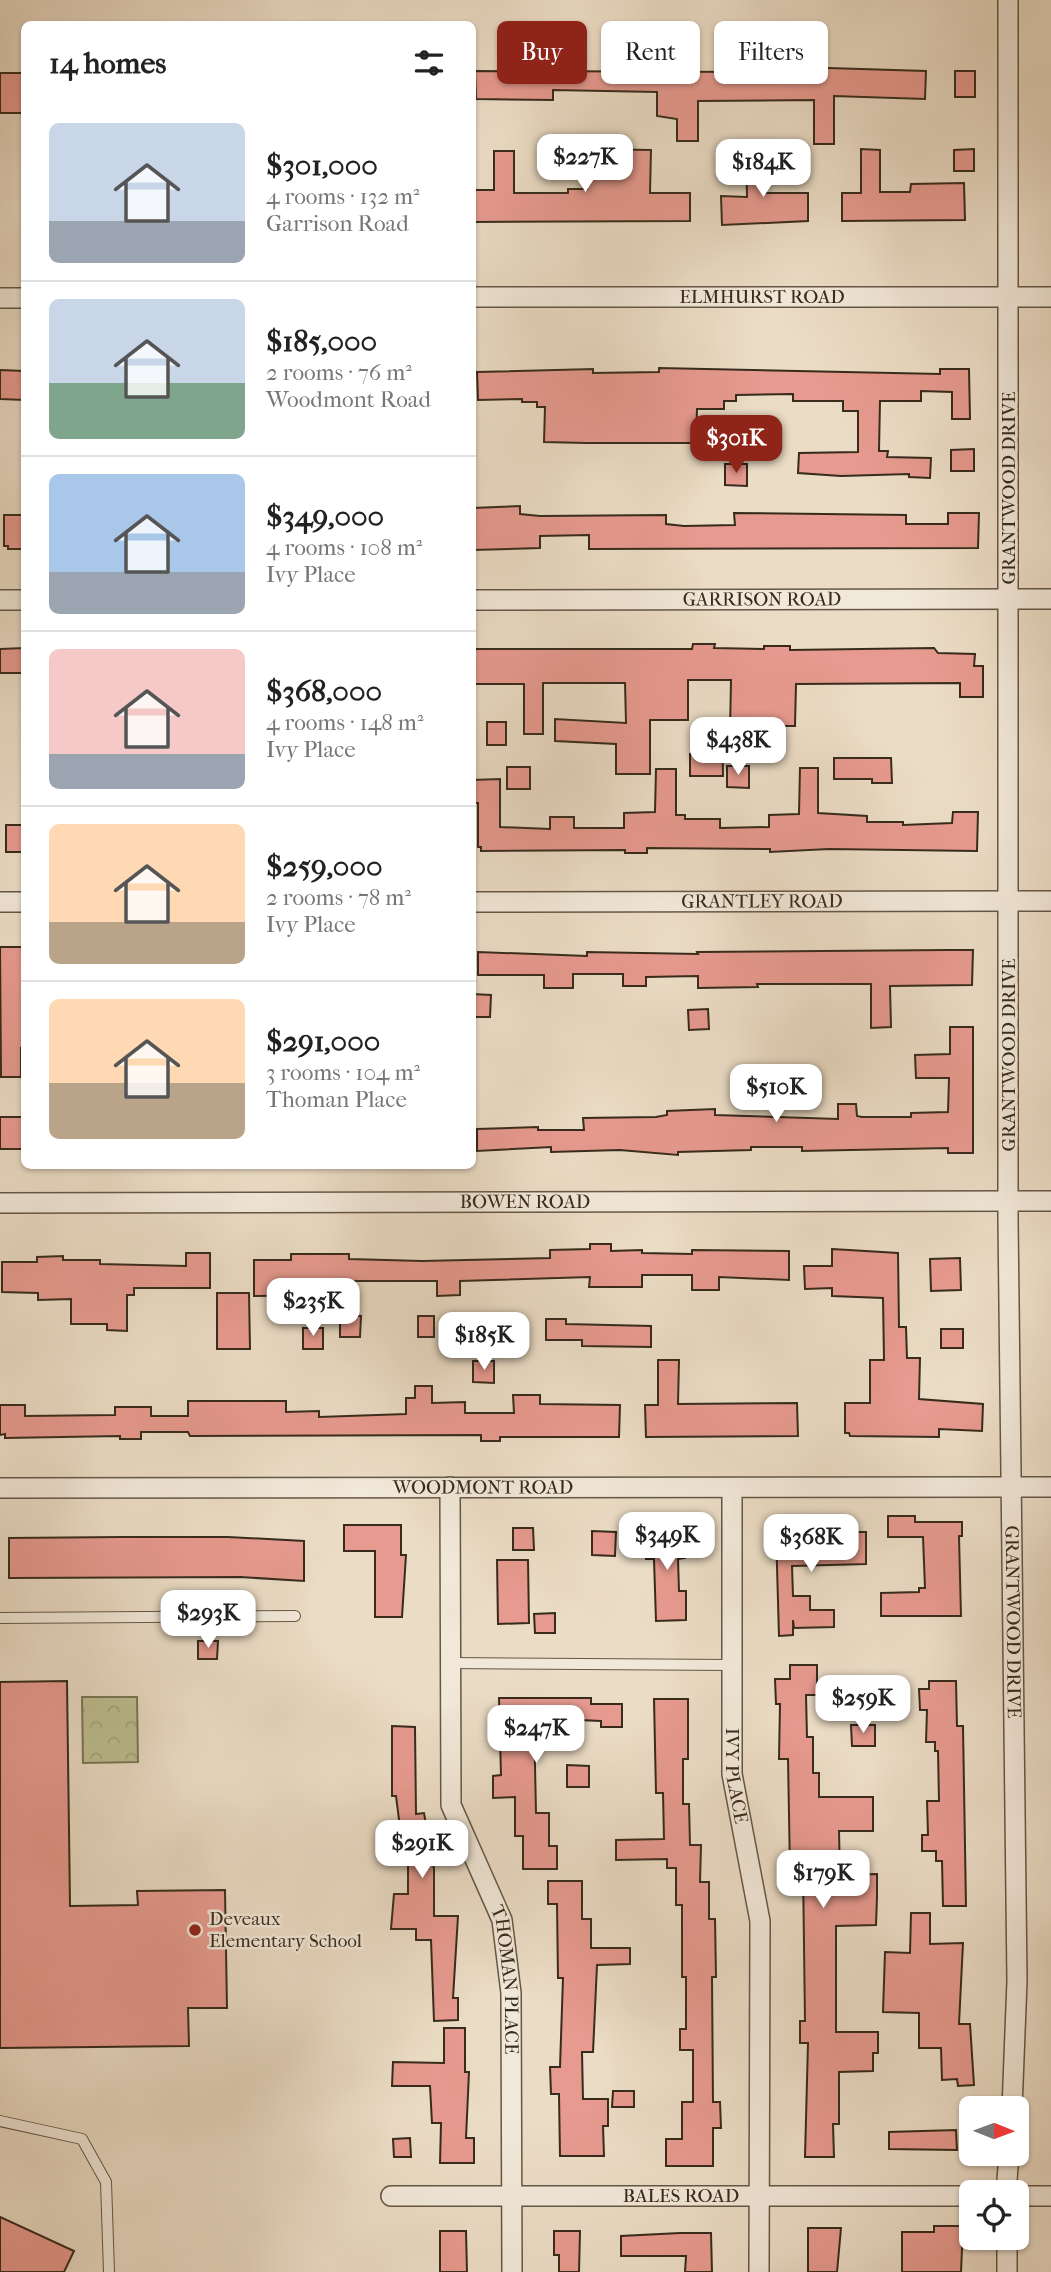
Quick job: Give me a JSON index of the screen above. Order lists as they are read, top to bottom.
{
  "streets": {
    "street": [
      "ELMHURST ROAD",
      "GRANTWOOD DRIVE",
      "GARRISON ROAD",
      "GRANTLEY ROAD",
      "BOWEN ROAD",
      "WOODMONT ROAD",
      "IVY PLACE",
      "THOMAN PLACE",
      "BALES ROAD"
    ]
  },
  "crossings": [
    ["ELMHURST ROAD", "GRANTWOOD DRIVE"],
    ["GRANTWOOD DRIVE", "GARRISON ROAD"],
    ["GRANTWOOD DRIVE", "GRANTLEY ROAD"],
    ["GRANTWOOD DRIVE", "BOWEN ROAD"],
    ["GRANTWOOD DRIVE", "WOODMONT ROAD"],
    ["WOODMONT ROAD", "IVY PLACE"],
    ["WOODMONT ROAD", "THOMAN PLACE"],
    ["IVY PLACE", "BALES ROAD"],
    ["THOMAN PLACE", "BALES ROAD"]
  ],
  "places": ["Deveaux Elementary School"],
  "north": "right",
  "page": {
    "chip": ["Buy", "Rent", "Filters"],
    "heading": "14 homes",
    "list": [
      {
        "name": "$301,000",
        "note": "4 rooms · 132 m² · Garrison Road"
      },
      {
        "name": "$185,000",
        "note": "2 rooms · 76 m² · Woodmont Road"
      },
      {
        "name": "$349,000",
        "note": "4 rooms · 108 m² · Ivy Place"
      },
      {
        "name": "$368,000",
        "note": "4 rooms · 148 m² · Ivy Place"
      },
      {
        "name": "$259,000",
        "note": "2 rooms · 78 m² · Ivy Place"
      },
      {
        "name": "$291,000",
        "note": "3 rooms · 104 m² · Thoman Place"
      }
    ],
    "price": [
      "$227K",
      "$184K",
      "$301K",
      "$438K",
      "$510K",
      "$235K",
      "$185K",
      "$349K",
      "$368K",
      "$293K",
      "$259K",
      "$247K",
      "$291K",
      "$179K"
    ]
  }
}
